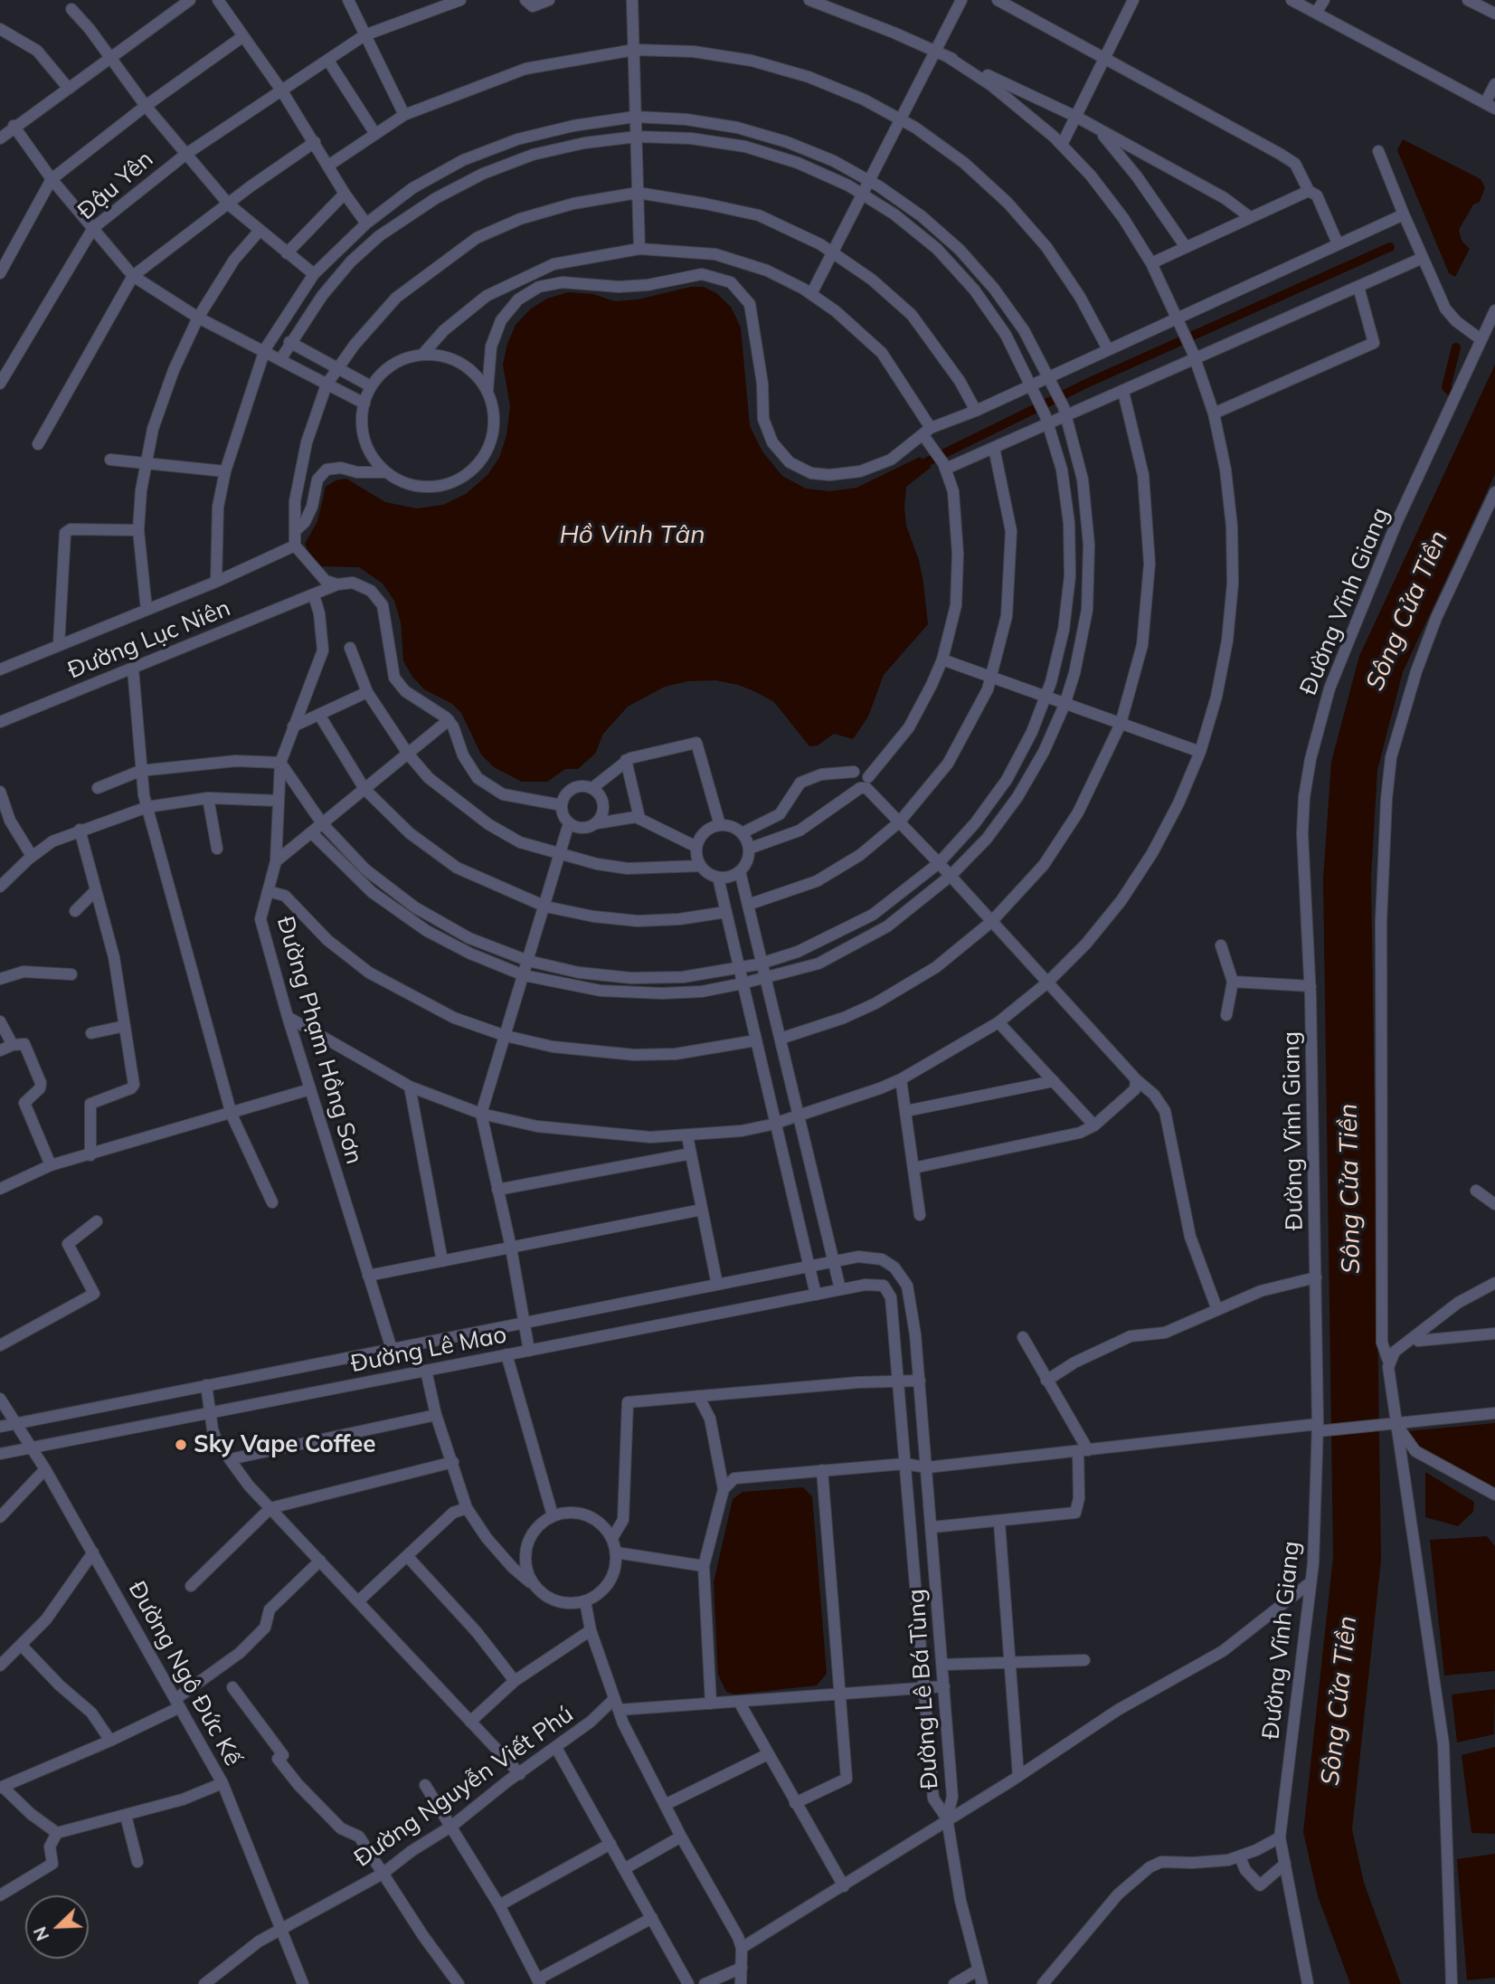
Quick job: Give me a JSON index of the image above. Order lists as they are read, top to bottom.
{
  "streets": {
    "street": [
      "Đậu Yên",
      "Đường Vĩnh Giang",
      "Đường Lục Niên",
      "Đường Phạm Hồng Sơn",
      "Đường Lê Mao",
      "Đường Ngô Đức Kế",
      "Đường Lê Bá Tùng",
      "Đường Nguyễn Viết Phú"
    ]
  },
  "crossings": [
    ["Đường Lục Niên", "Đường Phạm Hồng Sơn"],
    ["Đường Phạm Hồng Sơn", "Đường Lê Mao"],
    ["Đường Lê Mao", "Đường Ngô Đức Kế"],
    ["Đường Lê Mao", "Đường Lê Bá Tùng"],
    ["Đường Ngô Đức Kế", "Đường Nguyễn Viết Phú"]
  ],
  "water": ["Hồ Vinh Tân", "Sông Cửa Tiền"],
  "places": ["Sky Vape Coffee"],
  "north": "bottom left"
}
